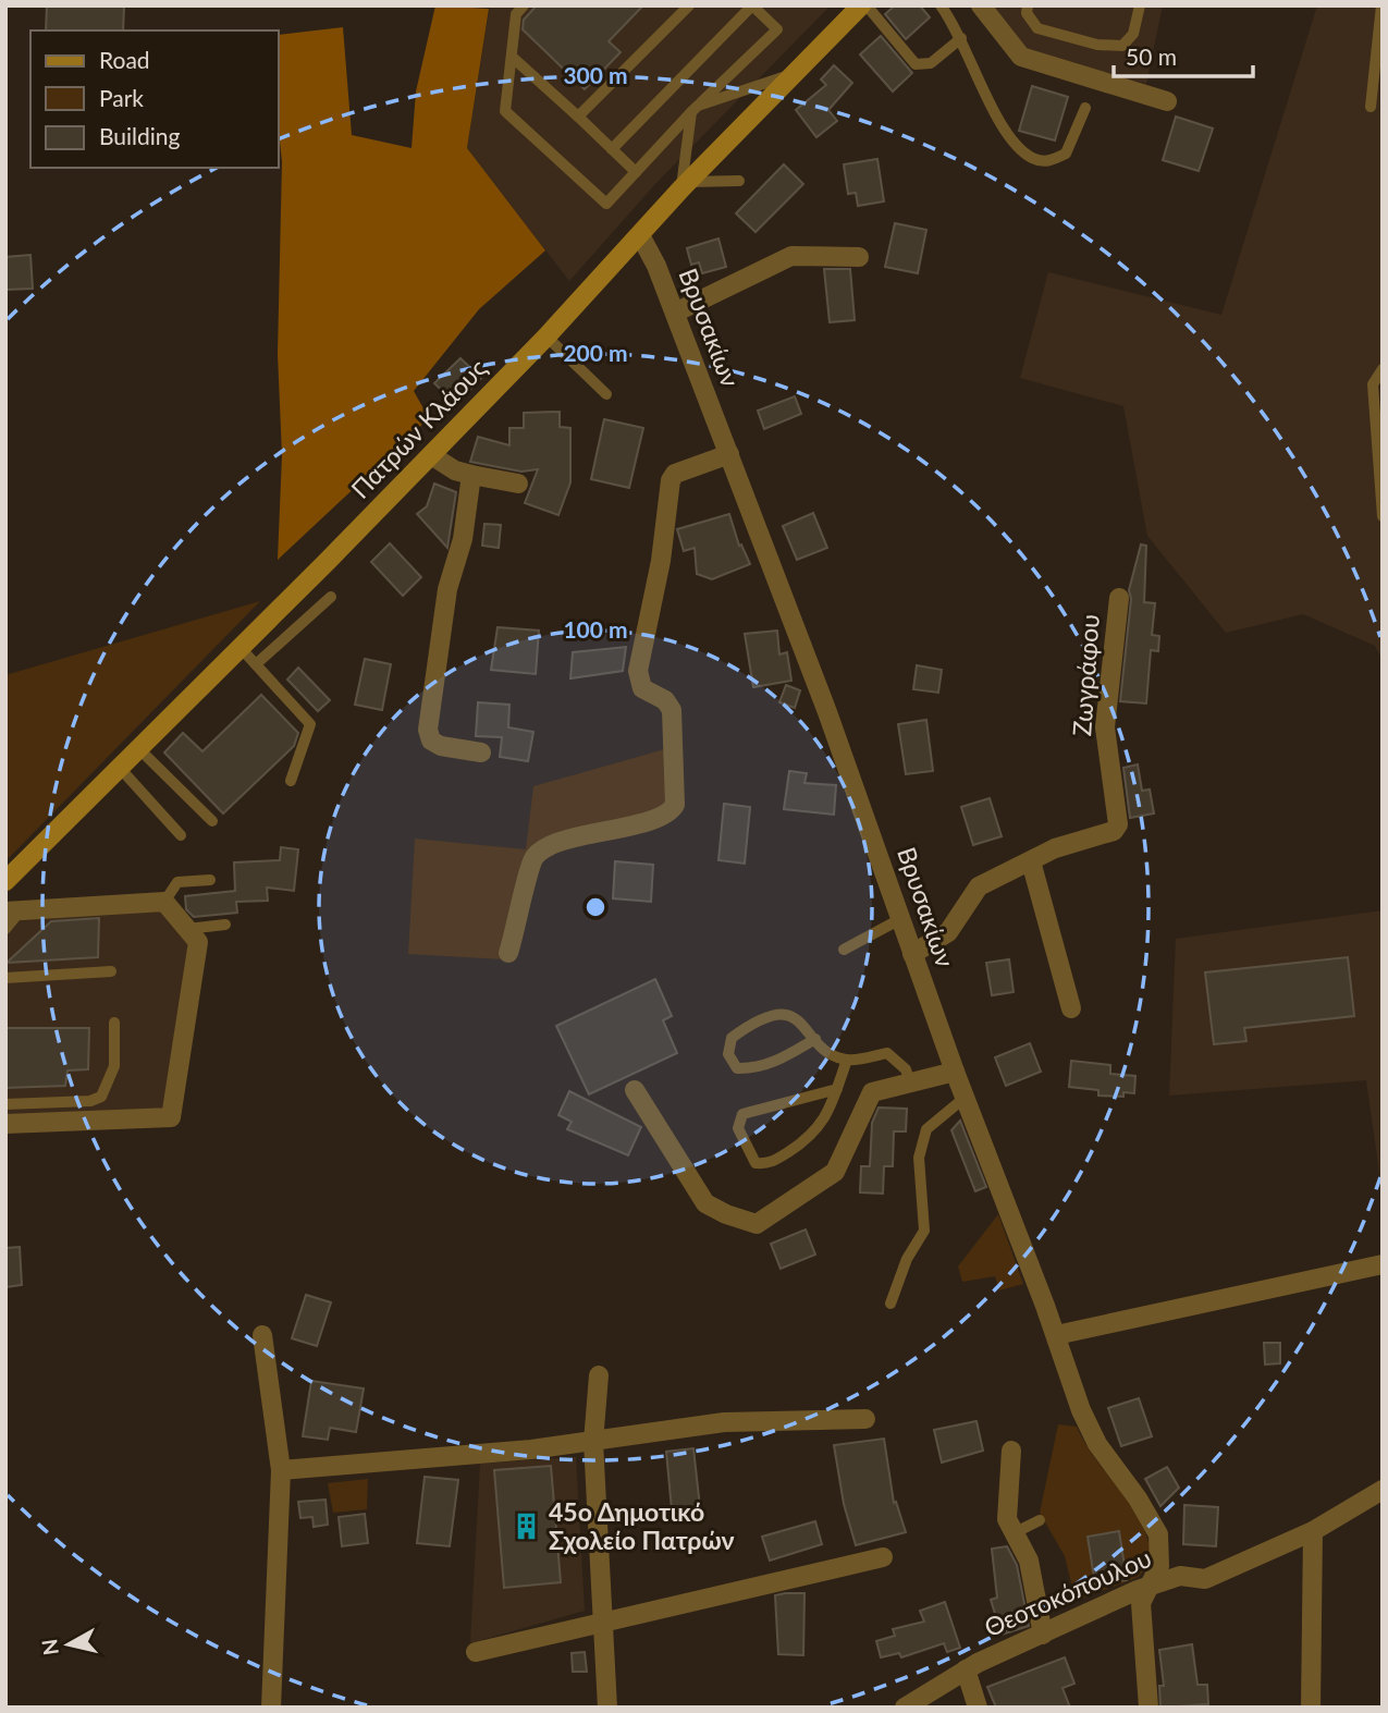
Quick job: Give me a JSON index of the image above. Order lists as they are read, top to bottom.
{
  "streets": {
    "main road": ["Πατρών Κλάους"],
    "street": ["Βρυσακίων", "Ζωγράφου", "Θεοτοκόπουλου"]
  },
  "crossings": [
    ["Βρυσακίων", "Πατρών Κλάους"],
    ["Βρυσακίων", "Ζωγράφου"],
    ["Βρυσακίων", "Θεοτοκόπουλου"]
  ],
  "places": {
    "building": ["45ο Δημοτικό Σχολείο Πατρών"]
  },
  "legend": ["Road", "Park", "Building"],
  "scale_bar": "50 m",
  "north": "left",
  "rings": ["300 m", "200 m", "100 m"]
}
